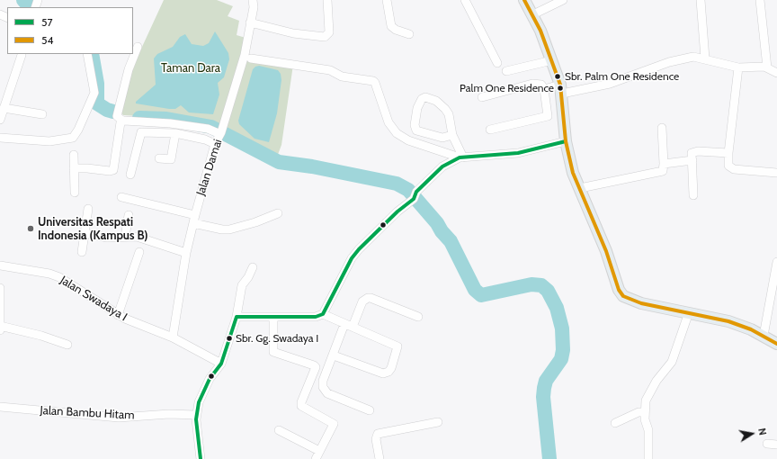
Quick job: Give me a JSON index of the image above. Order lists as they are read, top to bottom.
{
  "streets": {
    "street": ["Jalan Damai", "Jalan Swadaya I", "Jalan Bambu Hitam"]
  },
  "crossings": [
    ["Jalan Damai", "Jalan Swadaya I"]
  ],
  "parks": ["Taman Dara"],
  "places": [
    "Sbr. Palm One Residence",
    "Palm One Residence",
    "Universitas Respati Indonesia (Kampus B)",
    "Sbr. Gg. Swadaya I"
  ],
  "lines": ["transit line 54", "transit line 57"],
  "legend": ["57", "54"],
  "north": "right"
}
